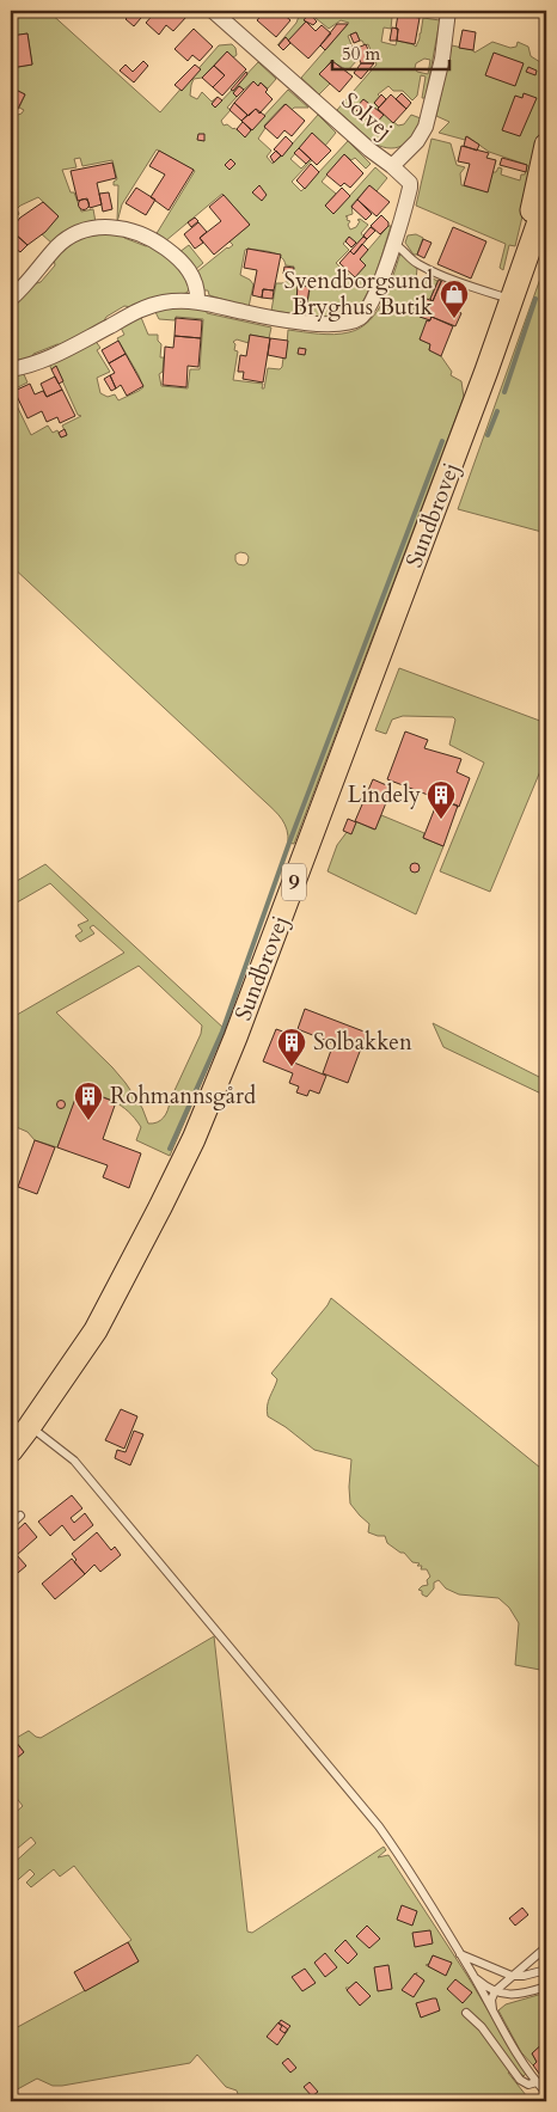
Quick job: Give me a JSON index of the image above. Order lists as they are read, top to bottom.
{
  "streets": {
    "main road": ["Sundbrovej", "9"],
    "street": ["Solvej"]
  },
  "places": {
    "shop": ["Svendborgsund Bryghus Butik"],
    "building": ["Lindely", "Solbakken", "Rohmannsgård"]
  },
  "scale_bar": "50 m"
}
